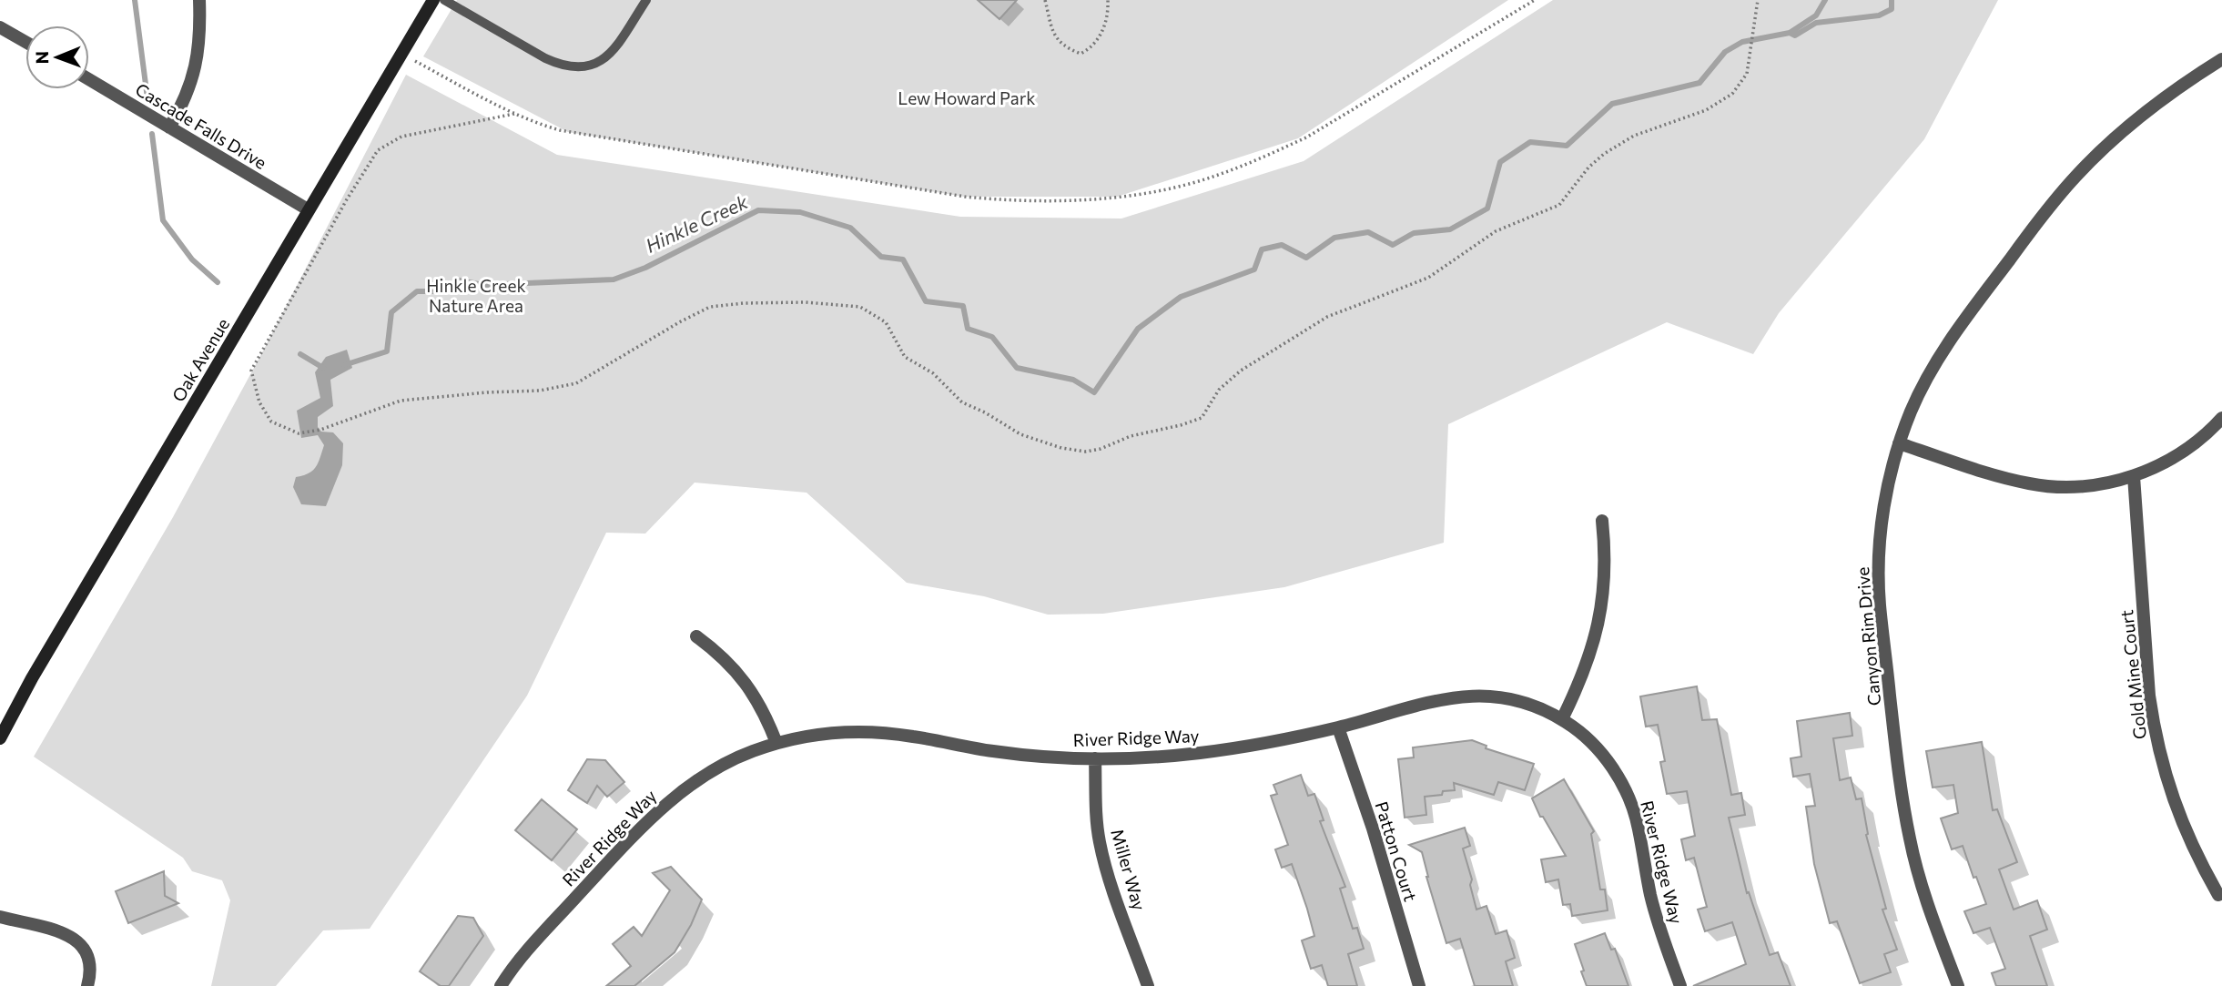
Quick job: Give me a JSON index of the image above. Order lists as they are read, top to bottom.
{
  "streets": {
    "main road": ["Oak Avenue"],
    "street": [
      "Cascade Falls Drive",
      "Canyon Rim Drive",
      "Gold Mine Court",
      "River Ridge Way",
      "Patton Court",
      "Miller Way"
    ]
  },
  "crossings": [
    ["Cascade Falls Drive", "Oak Avenue"],
    ["River Ridge Way", "Patton Court"],
    ["River Ridge Way", "Miller Way"]
  ],
  "water": ["Hinkle Creek"],
  "parks": ["Lew Howard Park", "Hinkle Creek Nature Area"],
  "north": "left"
}
